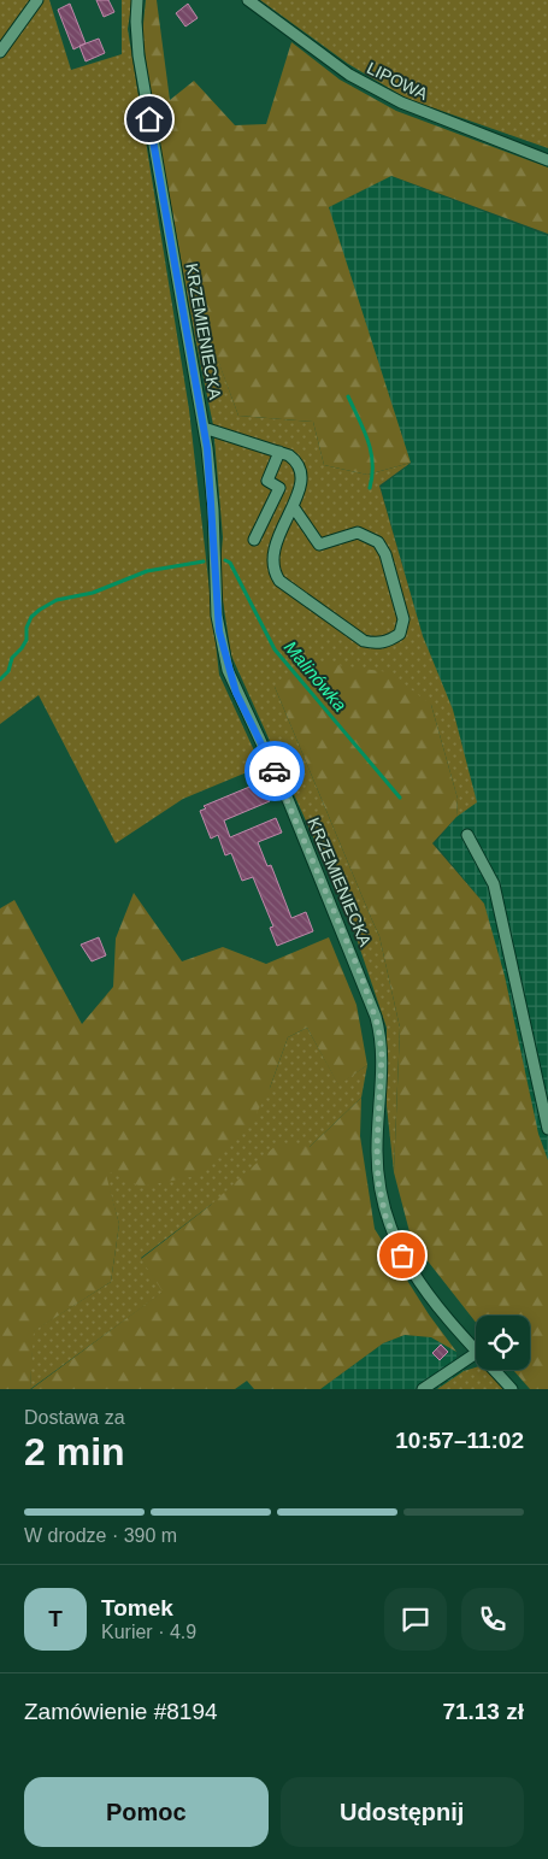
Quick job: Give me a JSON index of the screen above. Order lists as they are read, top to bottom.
{
  "streets": {
    "street": ["LIPOWA", "KRZEMIENIECKA"]
  },
  "water": ["Malinówka"],
  "page": {
    "heading": ["2 min", "Dostawa za", "10:57–11:02"],
    "panel": [
      "Tomek",
      "Kurier · 4.9",
      "Zamówienie #8194",
      "71.13 zł"
    ],
    "bar": "W drodze · 390 m",
    "round": "T",
    "buttons": ["Pomoc", "Udostępnij"]
  }
}
